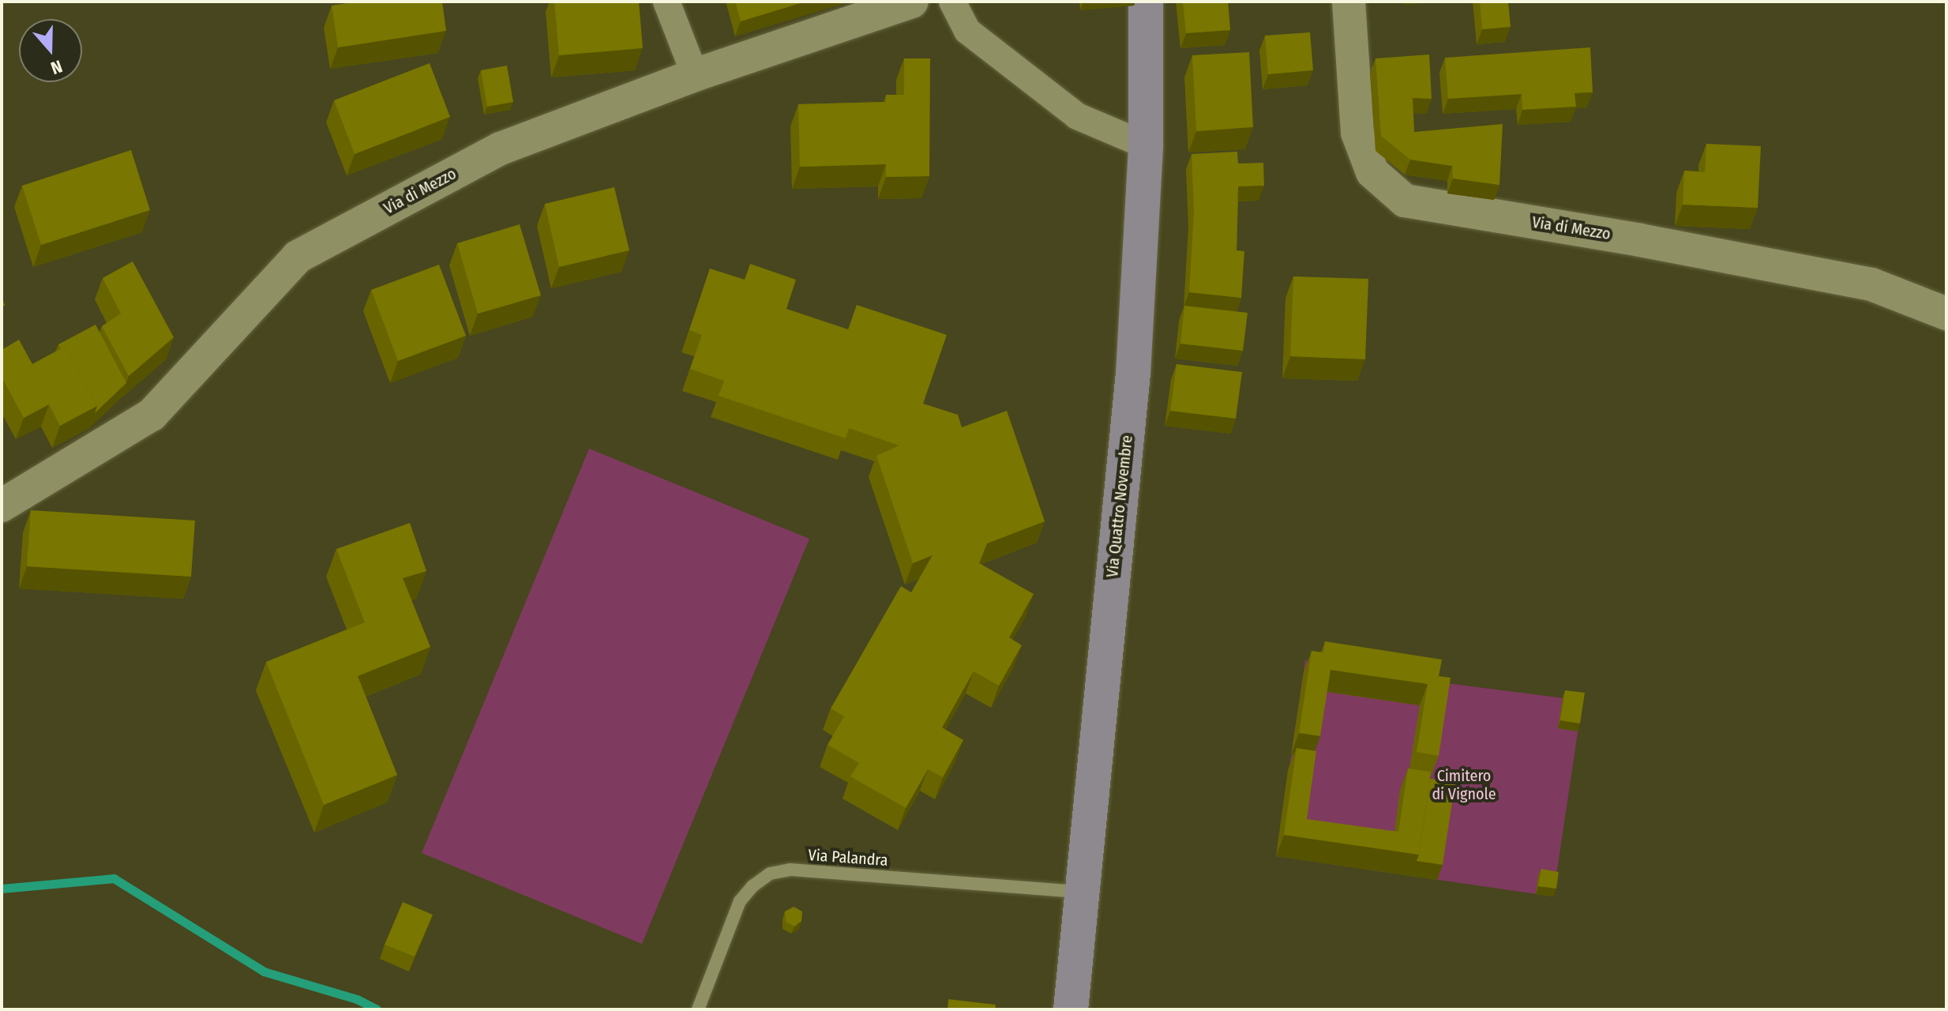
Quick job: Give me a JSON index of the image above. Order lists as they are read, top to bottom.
{
  "streets": {
    "main road": ["Via Quattro Novembre"],
    "street": ["Via di Mezzo"],
    "lane": ["Via Palandra"]
  },
  "crossings": [
    ["Via Quattro Novembre", "Via Palandra"]
  ],
  "parks": ["Cimitero di Vignole"],
  "north": "bottom"
}
